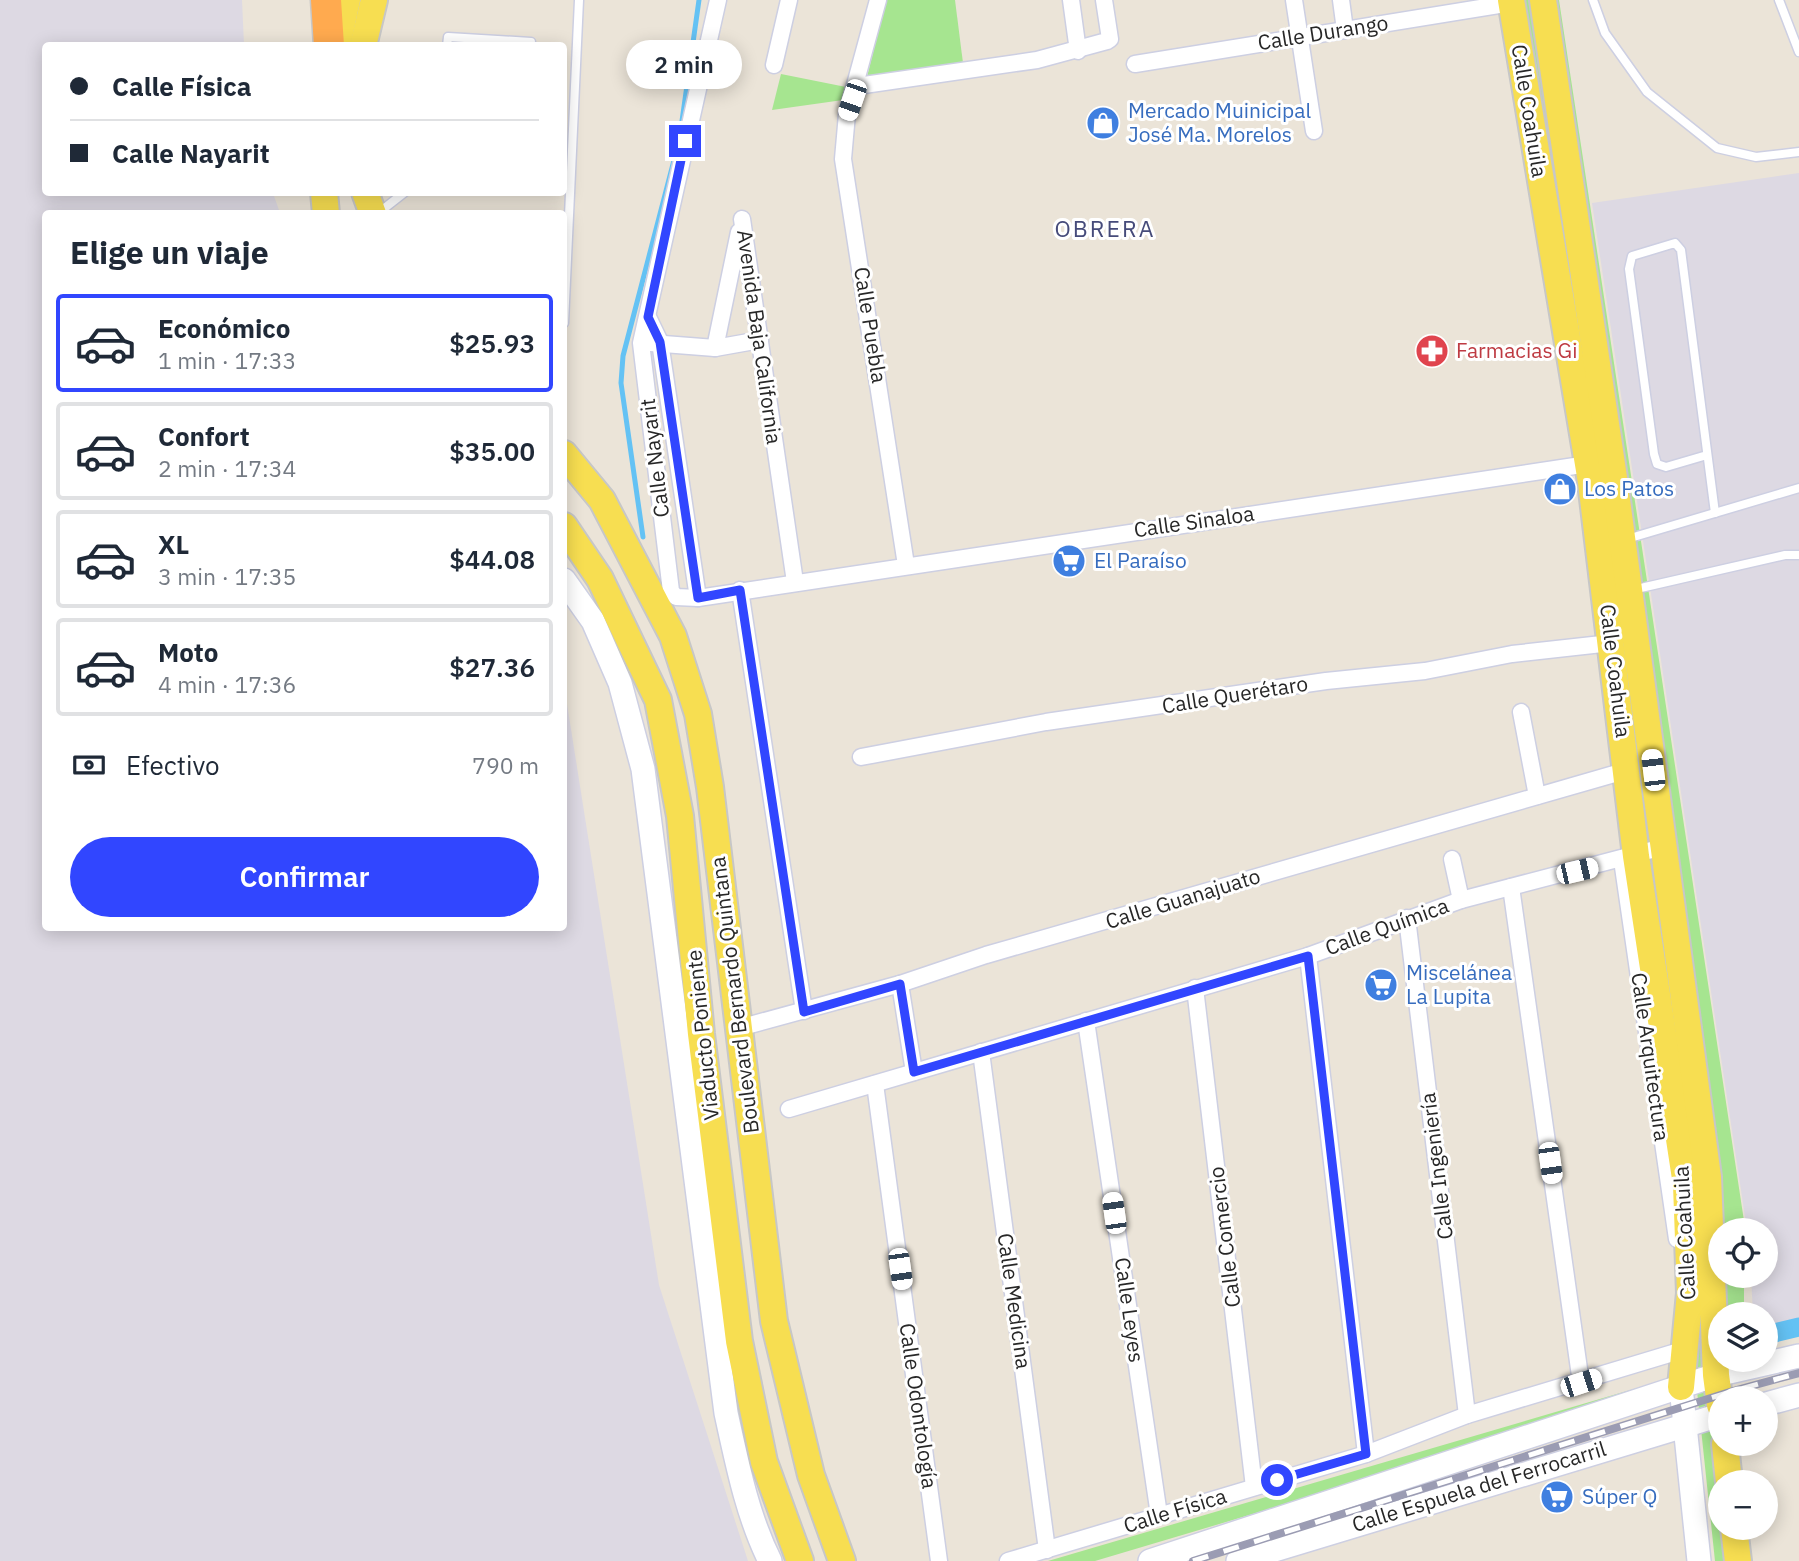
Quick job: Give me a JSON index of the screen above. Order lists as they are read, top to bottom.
{
  "streets": {
    "main road": ["Calle Coahuila", "Boulevard Bernardo Quintana", "Viaducto Poniente"],
    "street": [
      "Calle Durango",
      "Calle Puebla",
      "Avenida Baja California",
      "Calle Nayarit",
      "Calle Sinaloa",
      "Calle Querétaro",
      "Calle Guanajuato",
      "Calle Química",
      "Calle Ingeniería",
      "Calle Comercio",
      "Calle Medicina",
      "Calle Leyes",
      "Calle Odontología",
      "Calle Espuela del Ferrocarril",
      "Calle Física"
    ]
  },
  "crossings": [
    ["Calle Durango", "Calle Coahuila"],
    ["Calle Coahuila", "Calle Sinaloa"],
    ["Calle Coahuila", "Calle Querétaro"],
    ["Calle Coahuila", "Calle Guanajuato"],
    ["Calle Coahuila", "Calle Química"],
    ["Calle Coahuila", "Calle Física"],
    ["Calle Puebla", "Calle Sinaloa"],
    ["Avenida Baja California", "Calle Sinaloa"],
    ["Calle Nayarit", "Calle Sinaloa"],
    ["Calle Guanajuato", "Boulevard Bernardo Quintana"],
    ["Calle Química", "Calle Ingeniería"],
    ["Calle Química", "Calle Comercio"],
    ["Calle Química", "Calle Medicina"],
    ["Calle Química", "Calle Leyes"],
    ["Calle Química", "Calle Odontología"],
    ["Calle Ingeniería", "Calle Física"],
    ["Calle Comercio", "Calle Física"],
    ["Calle Medicina", "Calle Física"],
    ["Calle Leyes", "Calle Física"]
  ],
  "districts": ["OBRERA"],
  "places": {
    "shop": ["Mercado Muinicipal José Ma. Morelos", "Los Patos"],
    "pharmacy": ["Farmacias Gi"],
    "supermarket": ["El Paraíso", "Miscelánea La Lupita", "Súper Q"]
  },
  "page": {
    "bubble": "2 min",
    "banner": ["Calle Física", "Calle Nayarit"],
    "heading": "Elige un viaje",
    "list": [
      {
        "name": "Económico",
        "note": "1 min · 17:33",
        "value": "$25.93"
      },
      {
        "name": "Confort",
        "note": "2 min · 17:34",
        "value": "$35.00"
      },
      {
        "name": "XL",
        "note": "3 min · 17:35",
        "value": "$44.08"
      },
      {
        "name": "Moto",
        "note": "4 min · 17:36",
        "value": "$27.36"
      }
    ],
    "pay": ["Efectivo", "790 m"],
    "buttons": "Confirmar",
    "map_buttons": ["+", "−"]
  }
}
